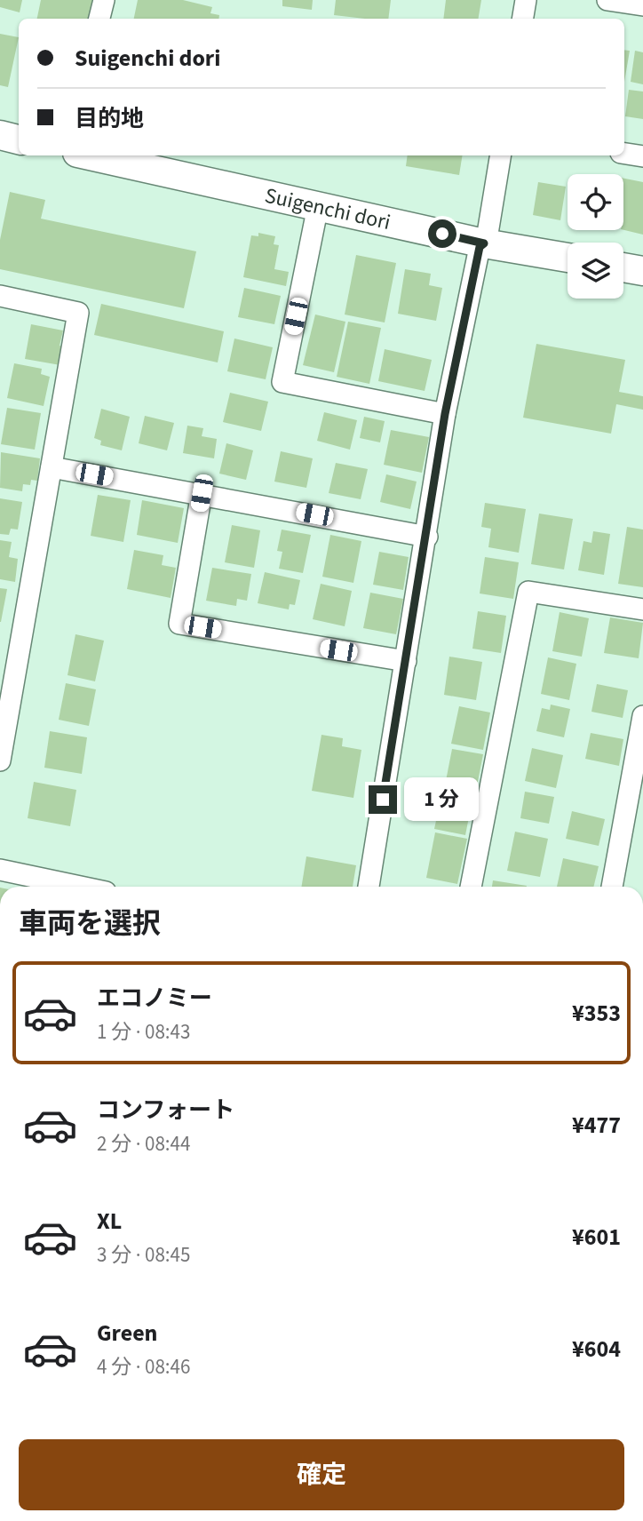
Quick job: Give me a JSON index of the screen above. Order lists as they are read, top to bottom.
{
  "streets": {
    "street": ["Suigenchi dori"]
  },
  "page": {
    "banner": ["Suigenchi dori", "目的地"],
    "bubble": "1 分",
    "heading": "車両を選択",
    "list": [
      {
        "name": "エコノミー",
        "note": "1 分 · 08:43",
        "value": "¥353"
      },
      {
        "name": "コンフォート",
        "note": "2 分 · 08:44",
        "value": "¥477"
      },
      {
        "name": "XL",
        "note": "3 分 · 08:45",
        "value": "¥601"
      },
      {
        "name": "Green",
        "note": "4 分 · 08:46",
        "value": "¥604"
      }
    ],
    "buttons": "確定"
  }
}
